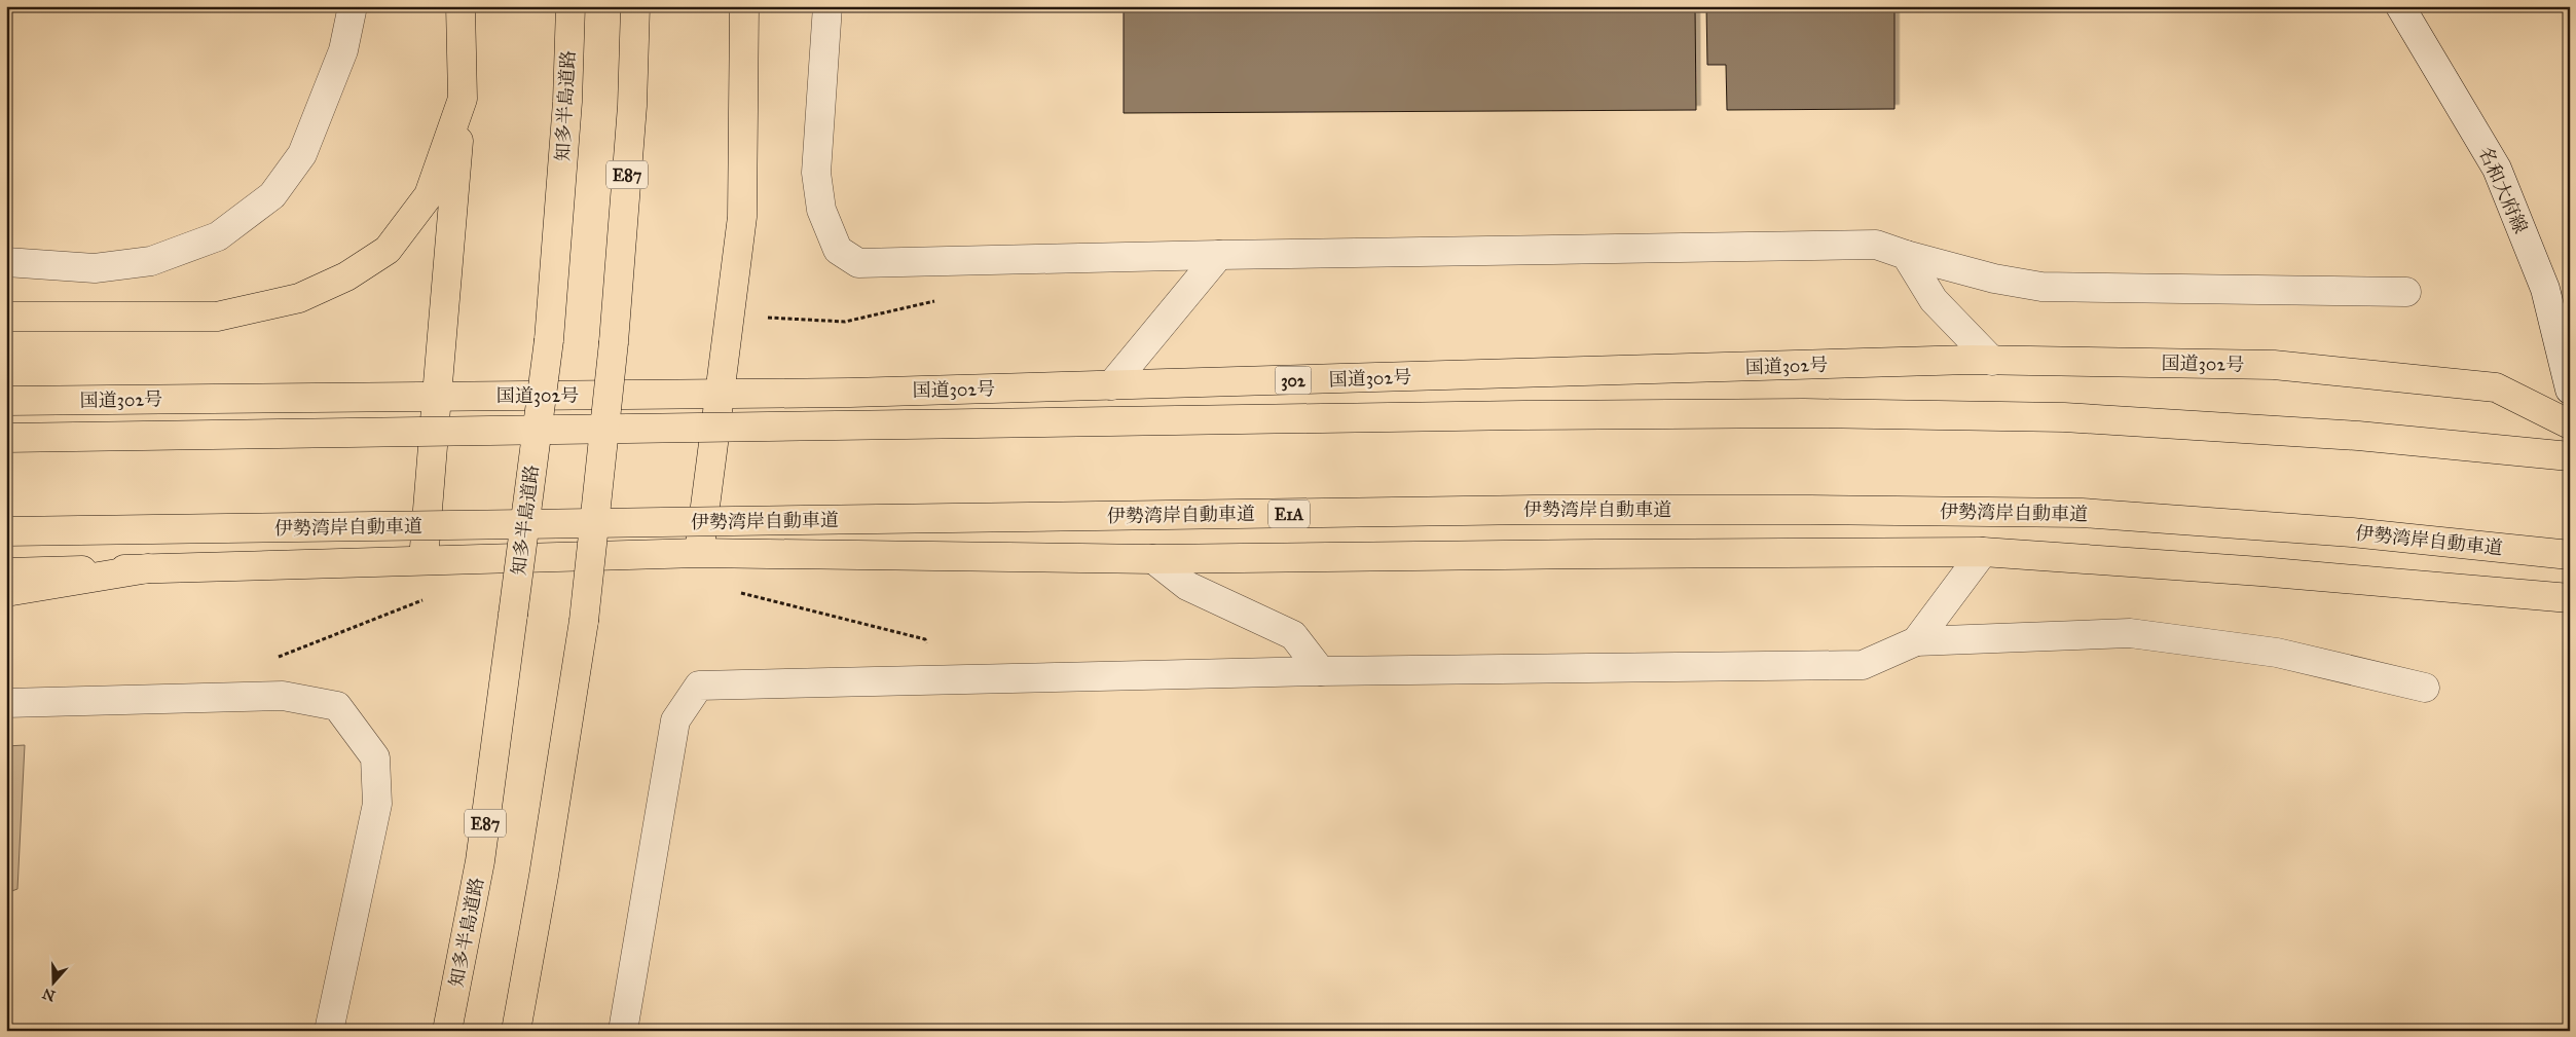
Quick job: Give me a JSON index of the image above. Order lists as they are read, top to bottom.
{
  "streets": {
    "highway": [
      "知多半島道路",
      "E87",
      "国道302号",
      "302",
      "伊勢湾岸自動車道",
      "E1A"
    ],
    "street": ["名和大府線"]
  },
  "north": "bottom"
}
